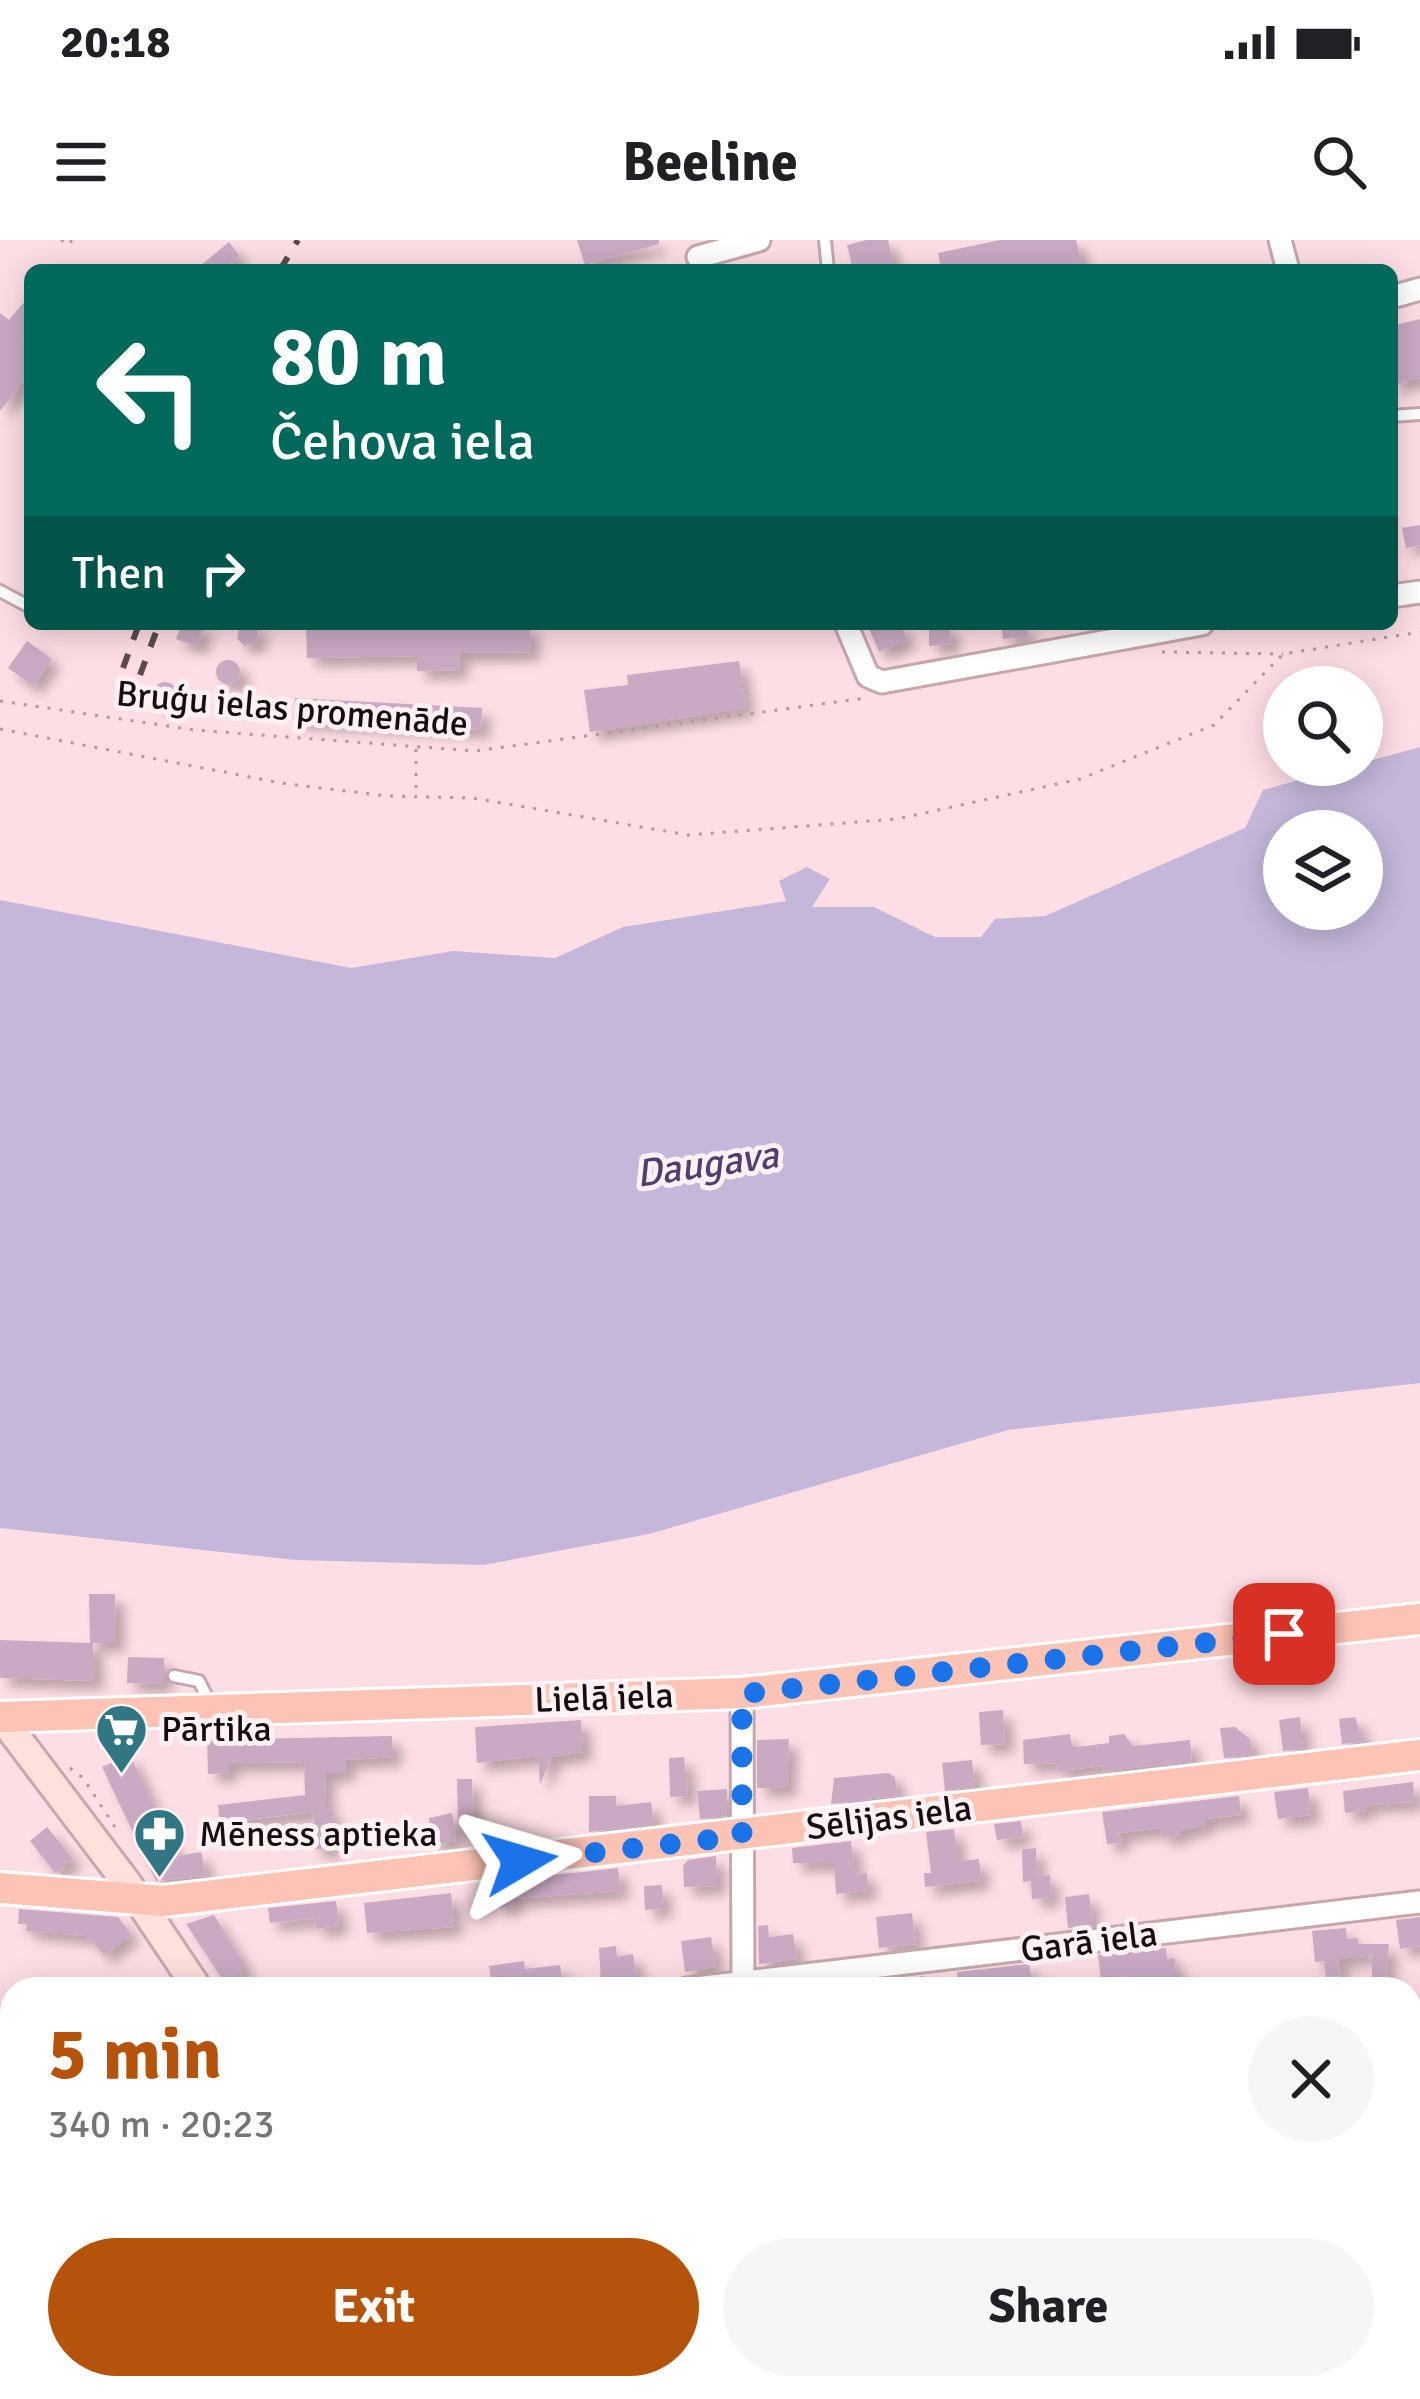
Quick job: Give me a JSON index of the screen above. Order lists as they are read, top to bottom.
{
  "streets": {
    "main road": ["Lielā iela", "Sēlijas iela"],
    "street": ["Garā iela"],
    "path": ["Bruģu ielas promenāde"]
  },
  "water": ["Daugava"],
  "places": {
    "supermarket": ["Pārtika"],
    "pharmacy": ["Mēness aptieka"]
  },
  "page": {
    "status": "20:18",
    "header": "Beeline",
    "turn": ["80 m", "Čehova iela"],
    "then": "Then",
    "heading": ["5 min", "340 m · 20:23"],
    "buttons": ["Exit", "Share"]
  }
}
